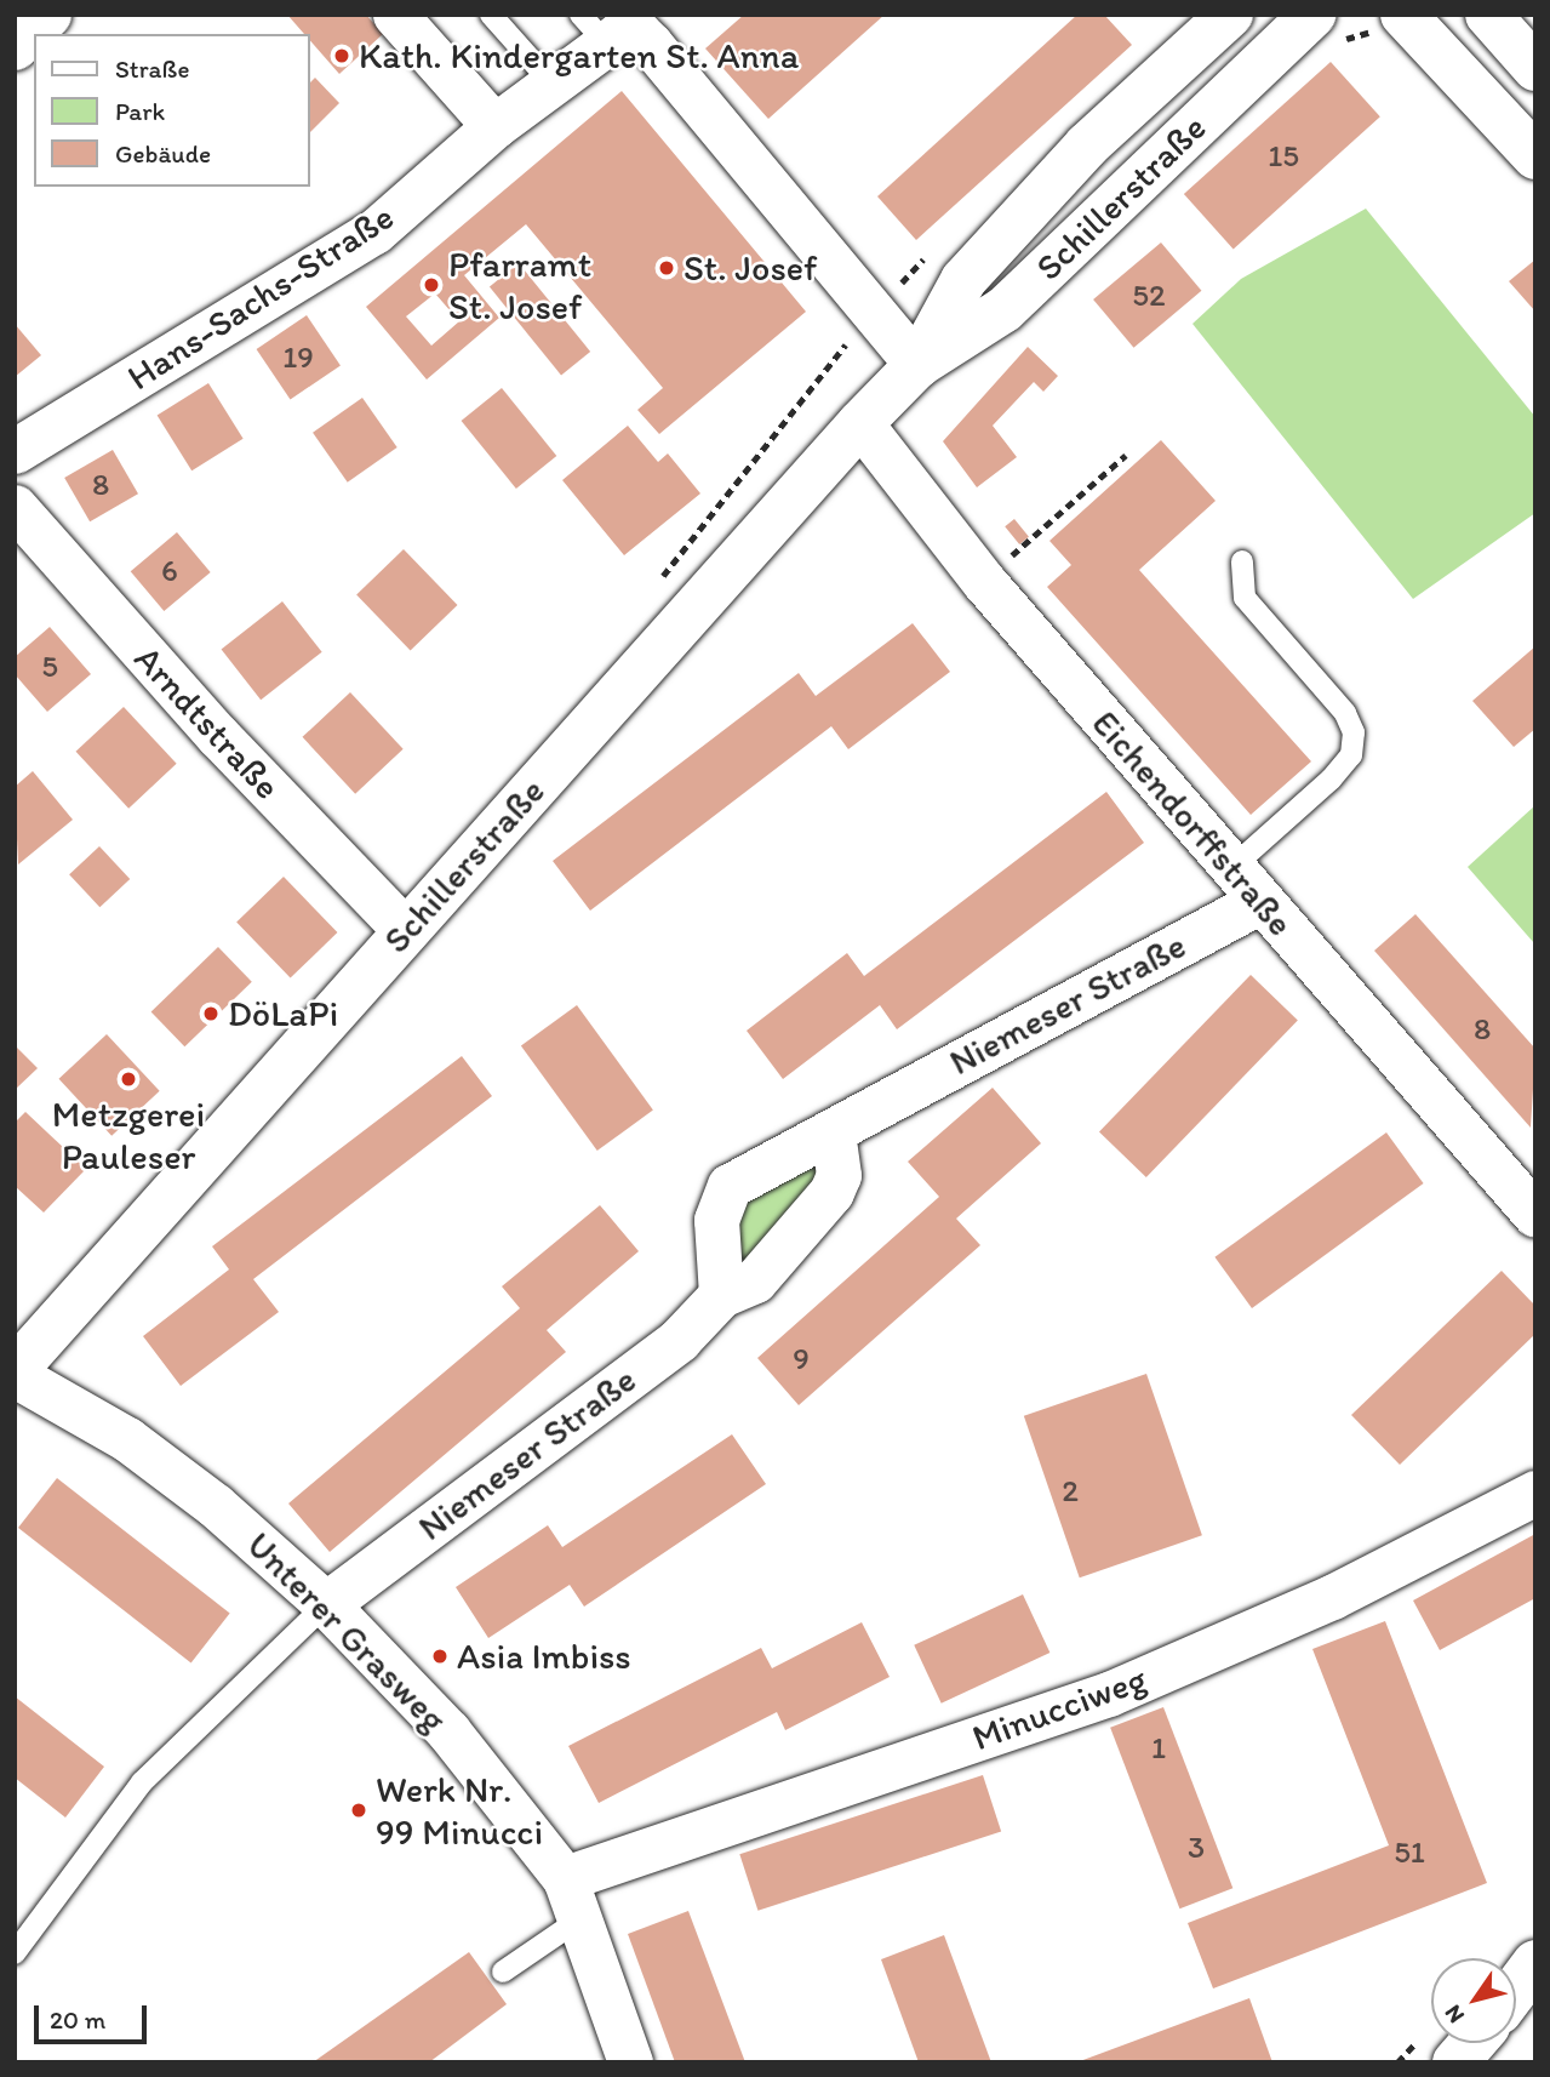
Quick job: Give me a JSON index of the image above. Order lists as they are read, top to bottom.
{
  "streets": {
    "main road": ["Schillerstraße"],
    "street": [
      "Hans-Sachs-Straße",
      "Arndtstraße",
      "Eichendorffstraße",
      "Niemeser Straße",
      "Unterer Grasweg",
      "Minucciweg"
    ]
  },
  "crossings": [
    ["Schillerstraße", "Arndtstraße"],
    ["Schillerstraße", "Eichendorffstraße"],
    ["Schillerstraße", "Unterer Grasweg"],
    ["Eichendorffstraße", "Niemeser Straße"],
    ["Niemeser Straße", "Unterer Grasweg"],
    ["Unterer Grasweg", "Minucciweg"]
  ],
  "places": [
    "Kath. Kindergarten St. Anna",
    "St. Josef",
    "Pfarramt St. Josef",
    "DöLaPi",
    "Metzgerei Pauleser",
    "Asia Imbiss",
    "Werk Nr. 99 Minucci"
  ],
  "house_numbers": [
    "15",
    "52",
    "19",
    "8",
    "6",
    "5",
    "8",
    "9",
    "2",
    "1",
    "3",
    "51"
  ],
  "legend": ["Straße", "Park", "Gebäude"],
  "scale_bar": "20 m",
  "north": "bottom left"
}
